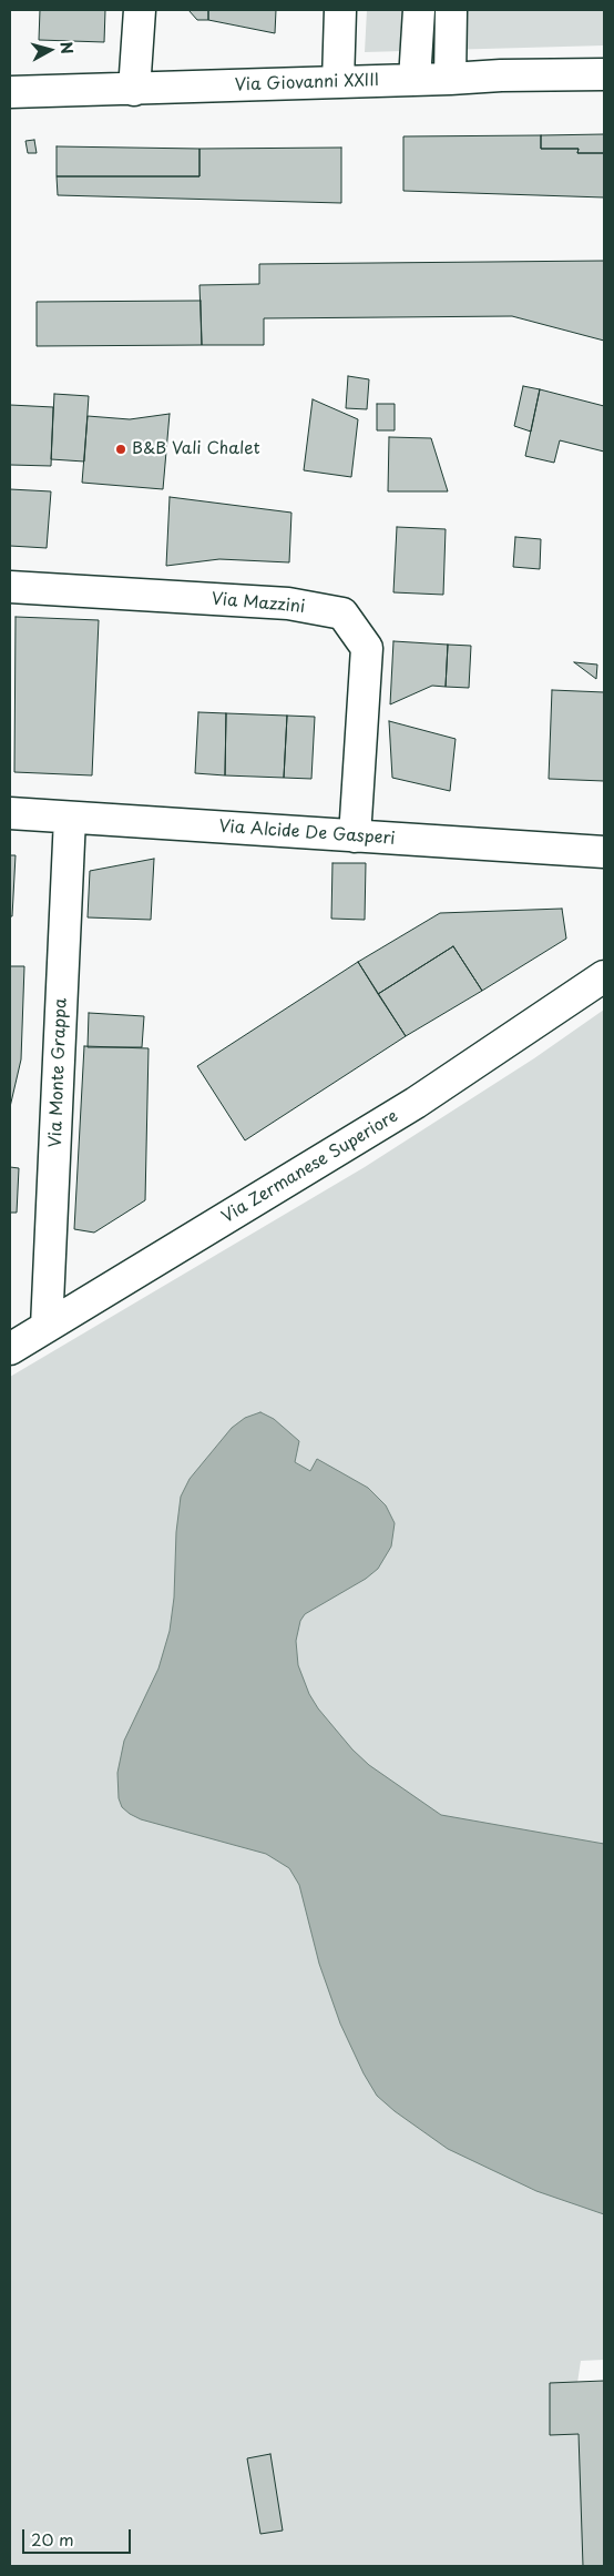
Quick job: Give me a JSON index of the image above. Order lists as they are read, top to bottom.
{
  "streets": {
    "street": [
      "Via Giovanni XXIII",
      "Via Mazzini",
      "Via Alcide De Gasperi",
      "Via Monte Grappa",
      "Via Zermanese Superiore"
    ]
  },
  "crossings": [
    ["Via Mazzini", "Via Alcide De Gasperi"],
    ["Via Alcide De Gasperi", "Via Monte Grappa"],
    ["Via Monte Grappa", "Via Zermanese Superiore"]
  ],
  "places": ["B&B Vali Chalet"],
  "scale_bar": "20 m",
  "north": "right"
}
